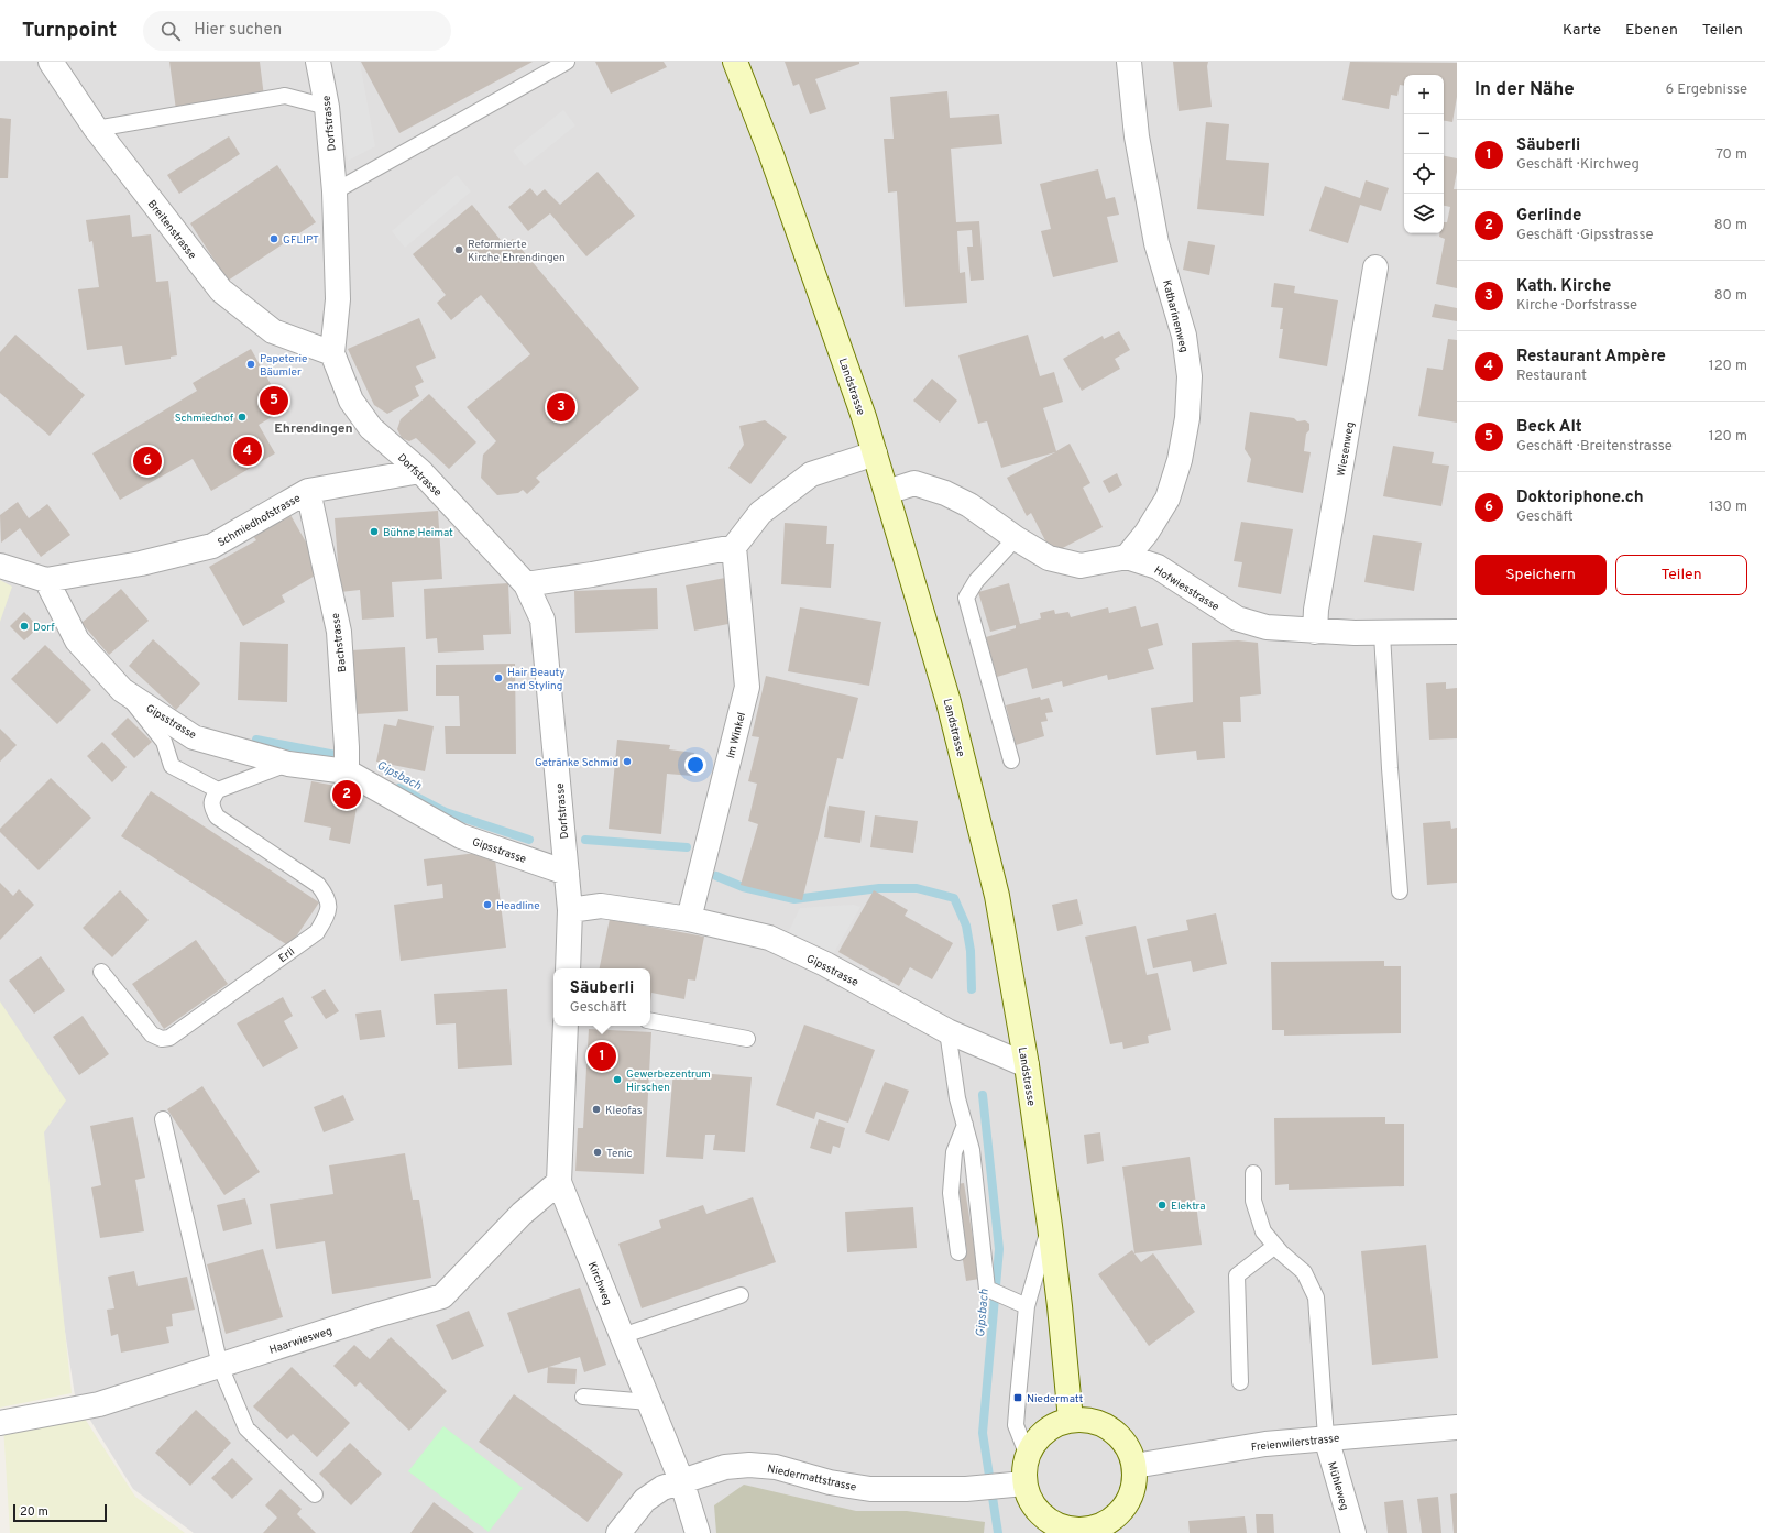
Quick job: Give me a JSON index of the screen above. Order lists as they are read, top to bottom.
{
  "streets": {
    "main road": ["Landstrasse"],
    "street": [
      "Dorfstrasse",
      "Breitenstrasse",
      "Katharinenweg",
      "Wiesenweg",
      "Schmiedhofstrasse",
      "Hofwiesstrasse",
      "Bachstrasse",
      "Gipsstrasse",
      "Im Winkel",
      "Kirchweg",
      "Haarwiesweg",
      "Freienwilerstrasse",
      "Niedermattstrasse",
      "Mühleweg"
    ],
    "lane": ["Erli"]
  },
  "crossings": [
    ["Dorfstrasse", "Breitenstrasse"],
    ["Dorfstrasse", "Schmiedhofstrasse"],
    ["Dorfstrasse", "Gipsstrasse"],
    ["Katharinenweg", "Hofwiesstrasse"],
    ["Landstrasse", "Hofwiesstrasse"],
    ["Landstrasse", "Gipsstrasse"],
    ["Landstrasse", "Freienwilerstrasse"],
    ["Landstrasse", "Niedermattstrasse"],
    ["Wiesenweg", "Hofwiesstrasse"],
    ["Schmiedhofstrasse", "Bachstrasse"],
    ["Schmiedhofstrasse", "Gipsstrasse"],
    ["Bachstrasse", "Gipsstrasse"],
    ["Gipsstrasse", "Im Winkel"],
    ["Kirchweg", "Haarwiesweg"],
    ["Kirchweg", "Niedermattstrasse"],
    ["Freienwilerstrasse", "Niedermattstrasse"],
    ["Freienwilerstrasse", "Mühleweg"]
  ],
  "districts": ["Ehrendingen"],
  "water": ["Gipsbach"],
  "places": {
    "other": [
      "GFLIPT",
      "Reformierte Kirche Ehrendingen",
      "Papeterie Bäumler",
      "Schmiedhof",
      "Bühne Heimat",
      "Dorf",
      "Hair Beauty and Styling",
      "Getränke Schmid",
      "Headline",
      "Gewerbezentrum Hirschen",
      "Kleofas",
      "Tenic",
      "Elektra"
    ],
    "transit": ["Niedermatt"]
  },
  "scale_bar": "20 m",
  "page": {
    "header": "Turnpoint",
    "search": "Hier suchen",
    "nav": ["Karte", "Ebenen", "Teilen"],
    "heading": ["In der Nähe", "6 Ergebnisse"],
    "map_buttons": ["+", "−"],
    "list": [
      {
        "mark": "1",
        "name": "Säuberli",
        "note": "Geschäft · Kirchweg",
        "value": "70 m"
      },
      {
        "mark": "2",
        "name": "Gerlinde",
        "note": "Geschäft · Gipsstrasse",
        "value": "80 m"
      },
      {
        "mark": "3",
        "name": "Kath. Kirche",
        "note": "Kirche · Dorfstrasse",
        "value": "80 m"
      },
      {
        "mark": "4",
        "name": "Restaurant Ampère",
        "note": "Restaurant",
        "value": "120 m"
      },
      {
        "mark": "5",
        "name": "Beck Alt",
        "note": "Geschäft · Breitenstrasse",
        "value": "120 m"
      },
      {
        "mark": "6",
        "name": "Doktoriphone.ch",
        "note": "Geschäft",
        "value": "130 m"
      }
    ],
    "pins": [
      "5",
      "3",
      "4",
      "6",
      "2",
      "1"
    ],
    "buttons": ["Speichern", "Teilen"],
    "popup": ["Säuberli", "Geschäft"],
    "scale": "20 m"
  }
}
